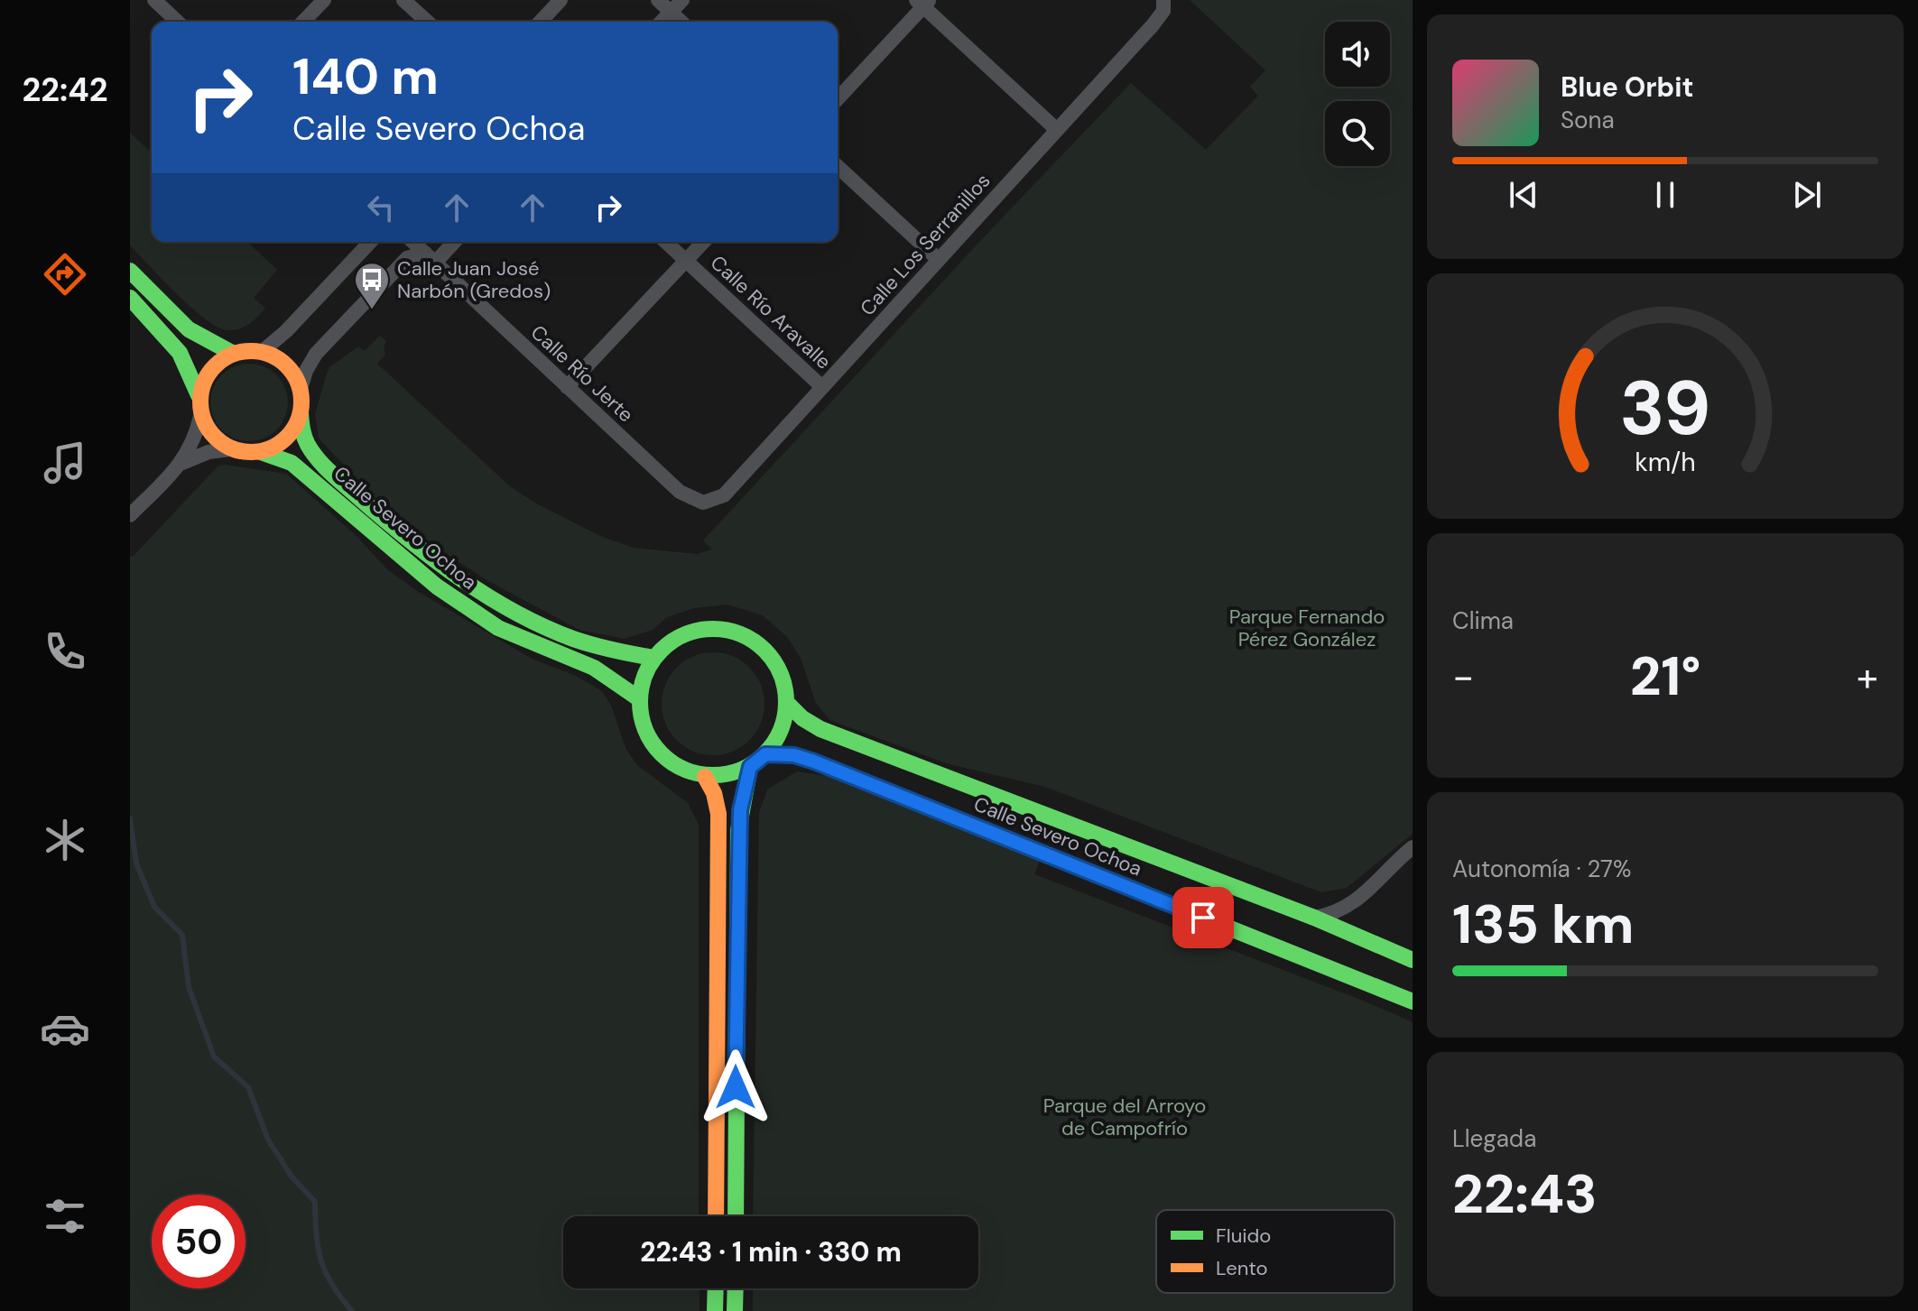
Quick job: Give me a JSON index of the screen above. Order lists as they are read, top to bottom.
{
  "streets": {
    "main road": ["Calle Severo Ochoa"],
    "street": ["Calle Los Serranillos", "Calle Río Aravalle", "Calle Río Jerte"]
  },
  "crossings": [
    ["Calle Los Serranillos", "Calle Río Aravalle"],
    ["Calle Los Serranillos", "Calle Río Jerte"]
  ],
  "parks": ["Parque Fernando Pérez González", "Parque del Arroyo de Campofrío"],
  "places": {
    "bus stop": ["Calle Juan José Narbón (Gredos)"]
  },
  "legend": ["Fluido", "Lento"],
  "page": {
    "tabs": "22:42",
    "turn": ["140 m", "Calle Severo Ochoa"],
    "song": ["Blue Orbit", "Sona"],
    "tile": [
      "Clima",
      ["Autonomía · 27%", "135 km"],
      ["Llegada", "22:43"]
    ],
    "heat": ["−", "21°", "+"],
    "limit": "50",
    "trip": "22:43 · 1 min · 330 m",
    "gauge": ["39", "km/h"]
  }
}
